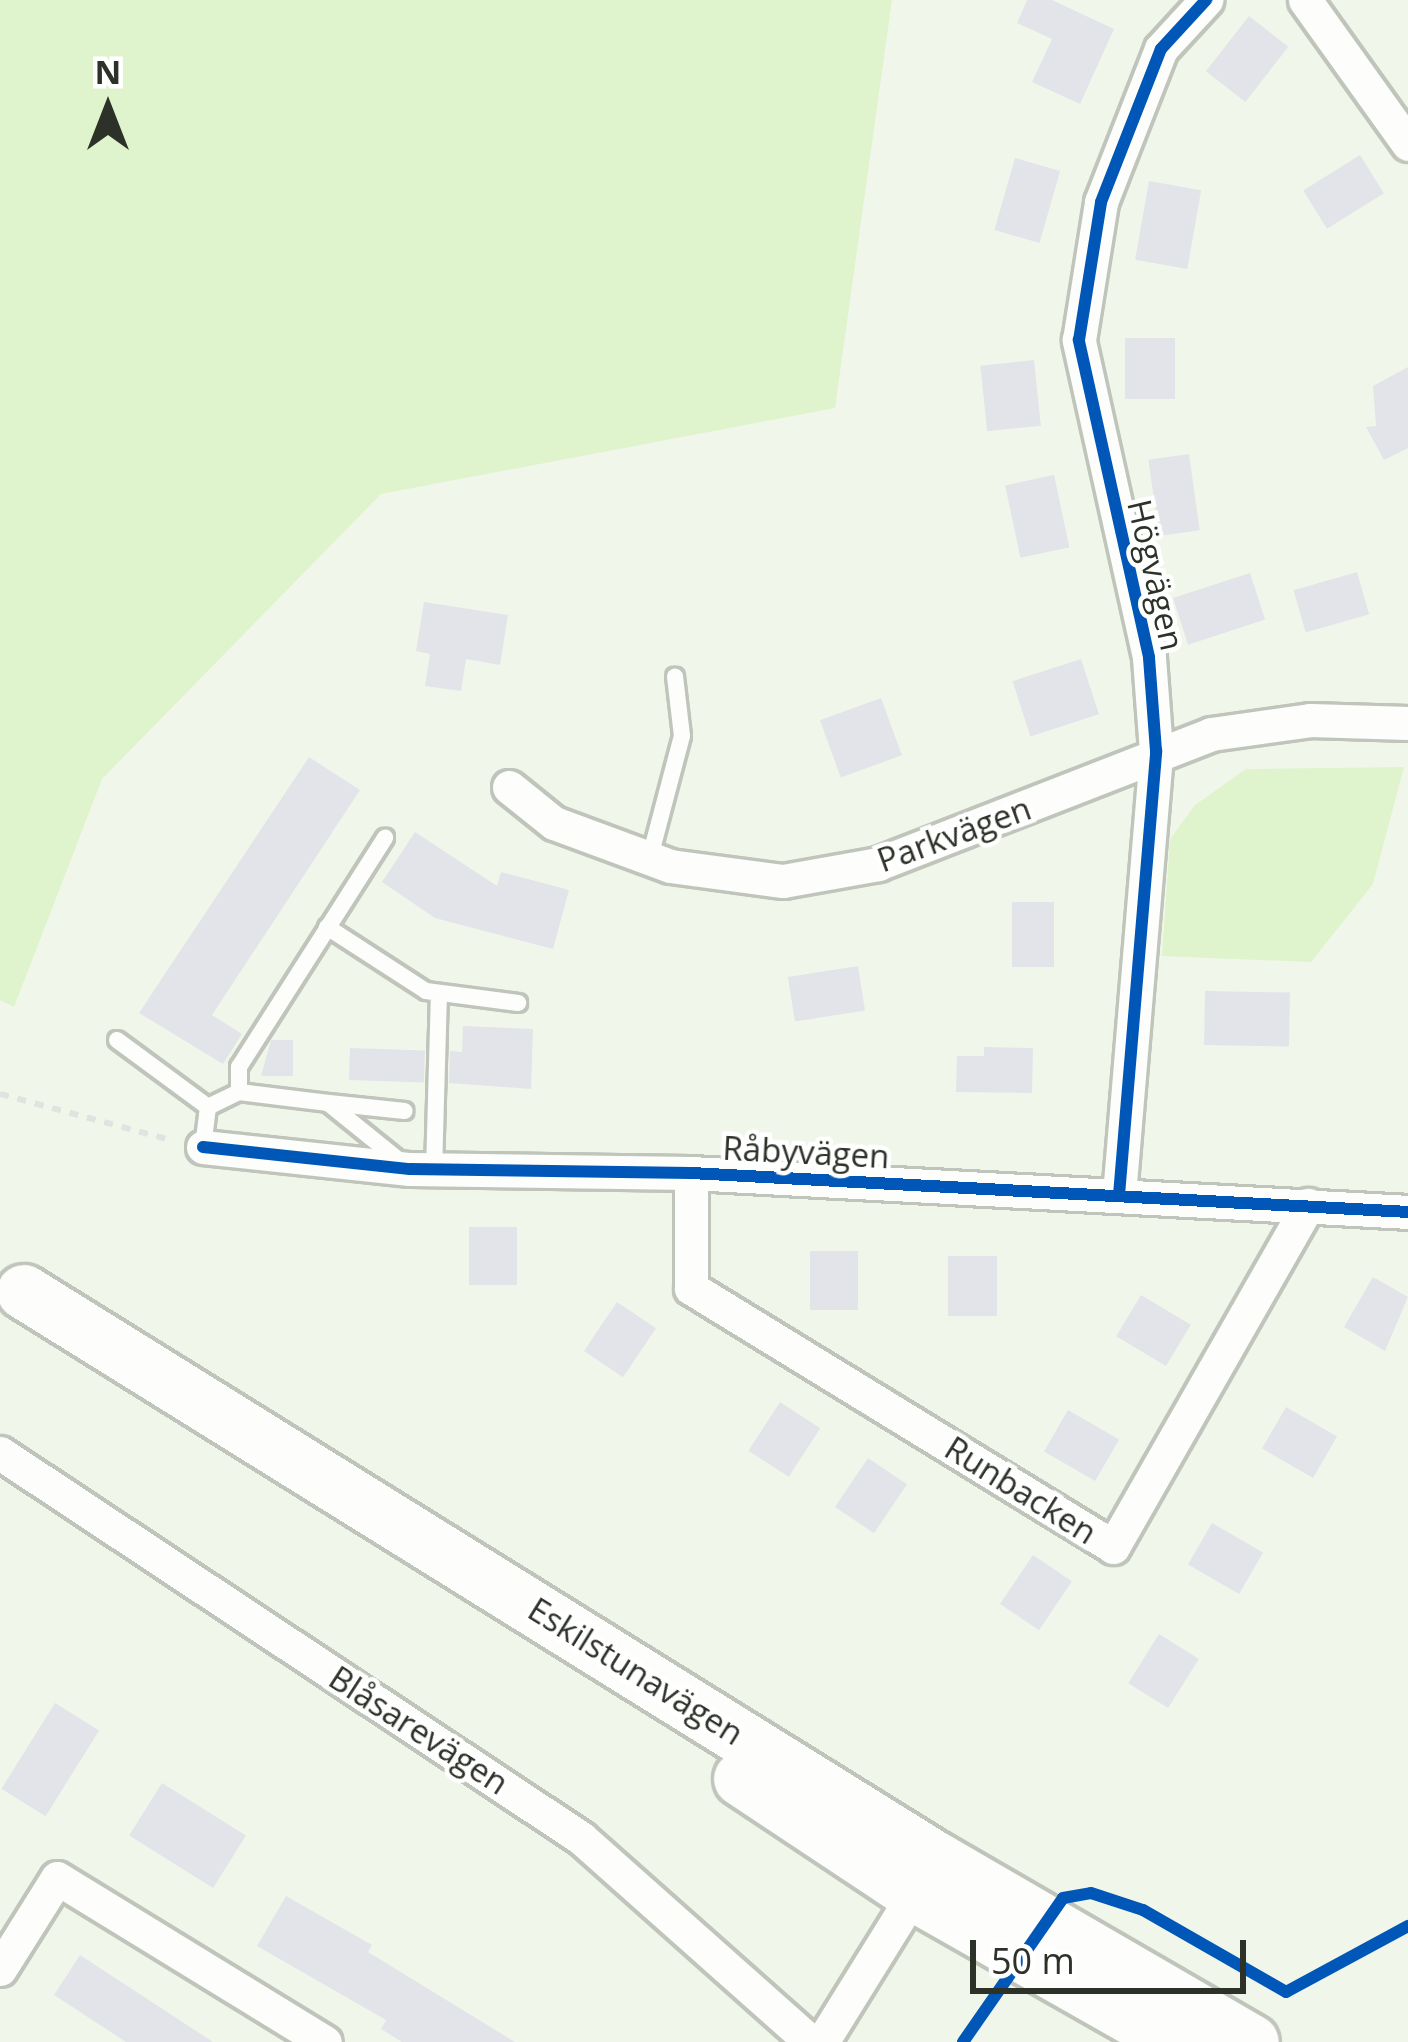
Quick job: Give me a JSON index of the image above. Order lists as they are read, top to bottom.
{
  "streets": {
    "main road": ["Eskilstunavägen"],
    "street": [
      "Högvägen",
      "Parkvägen",
      "Råbyvägen",
      "Runbacken",
      "Blåsarevägen"
    ]
  },
  "crossings": [
    ["Högvägen", "Parkvägen"],
    ["Högvägen", "Råbyvägen"],
    ["Råbyvägen", "Runbacken"]
  ],
  "scale_bar": "50 m",
  "north": "top"
}
